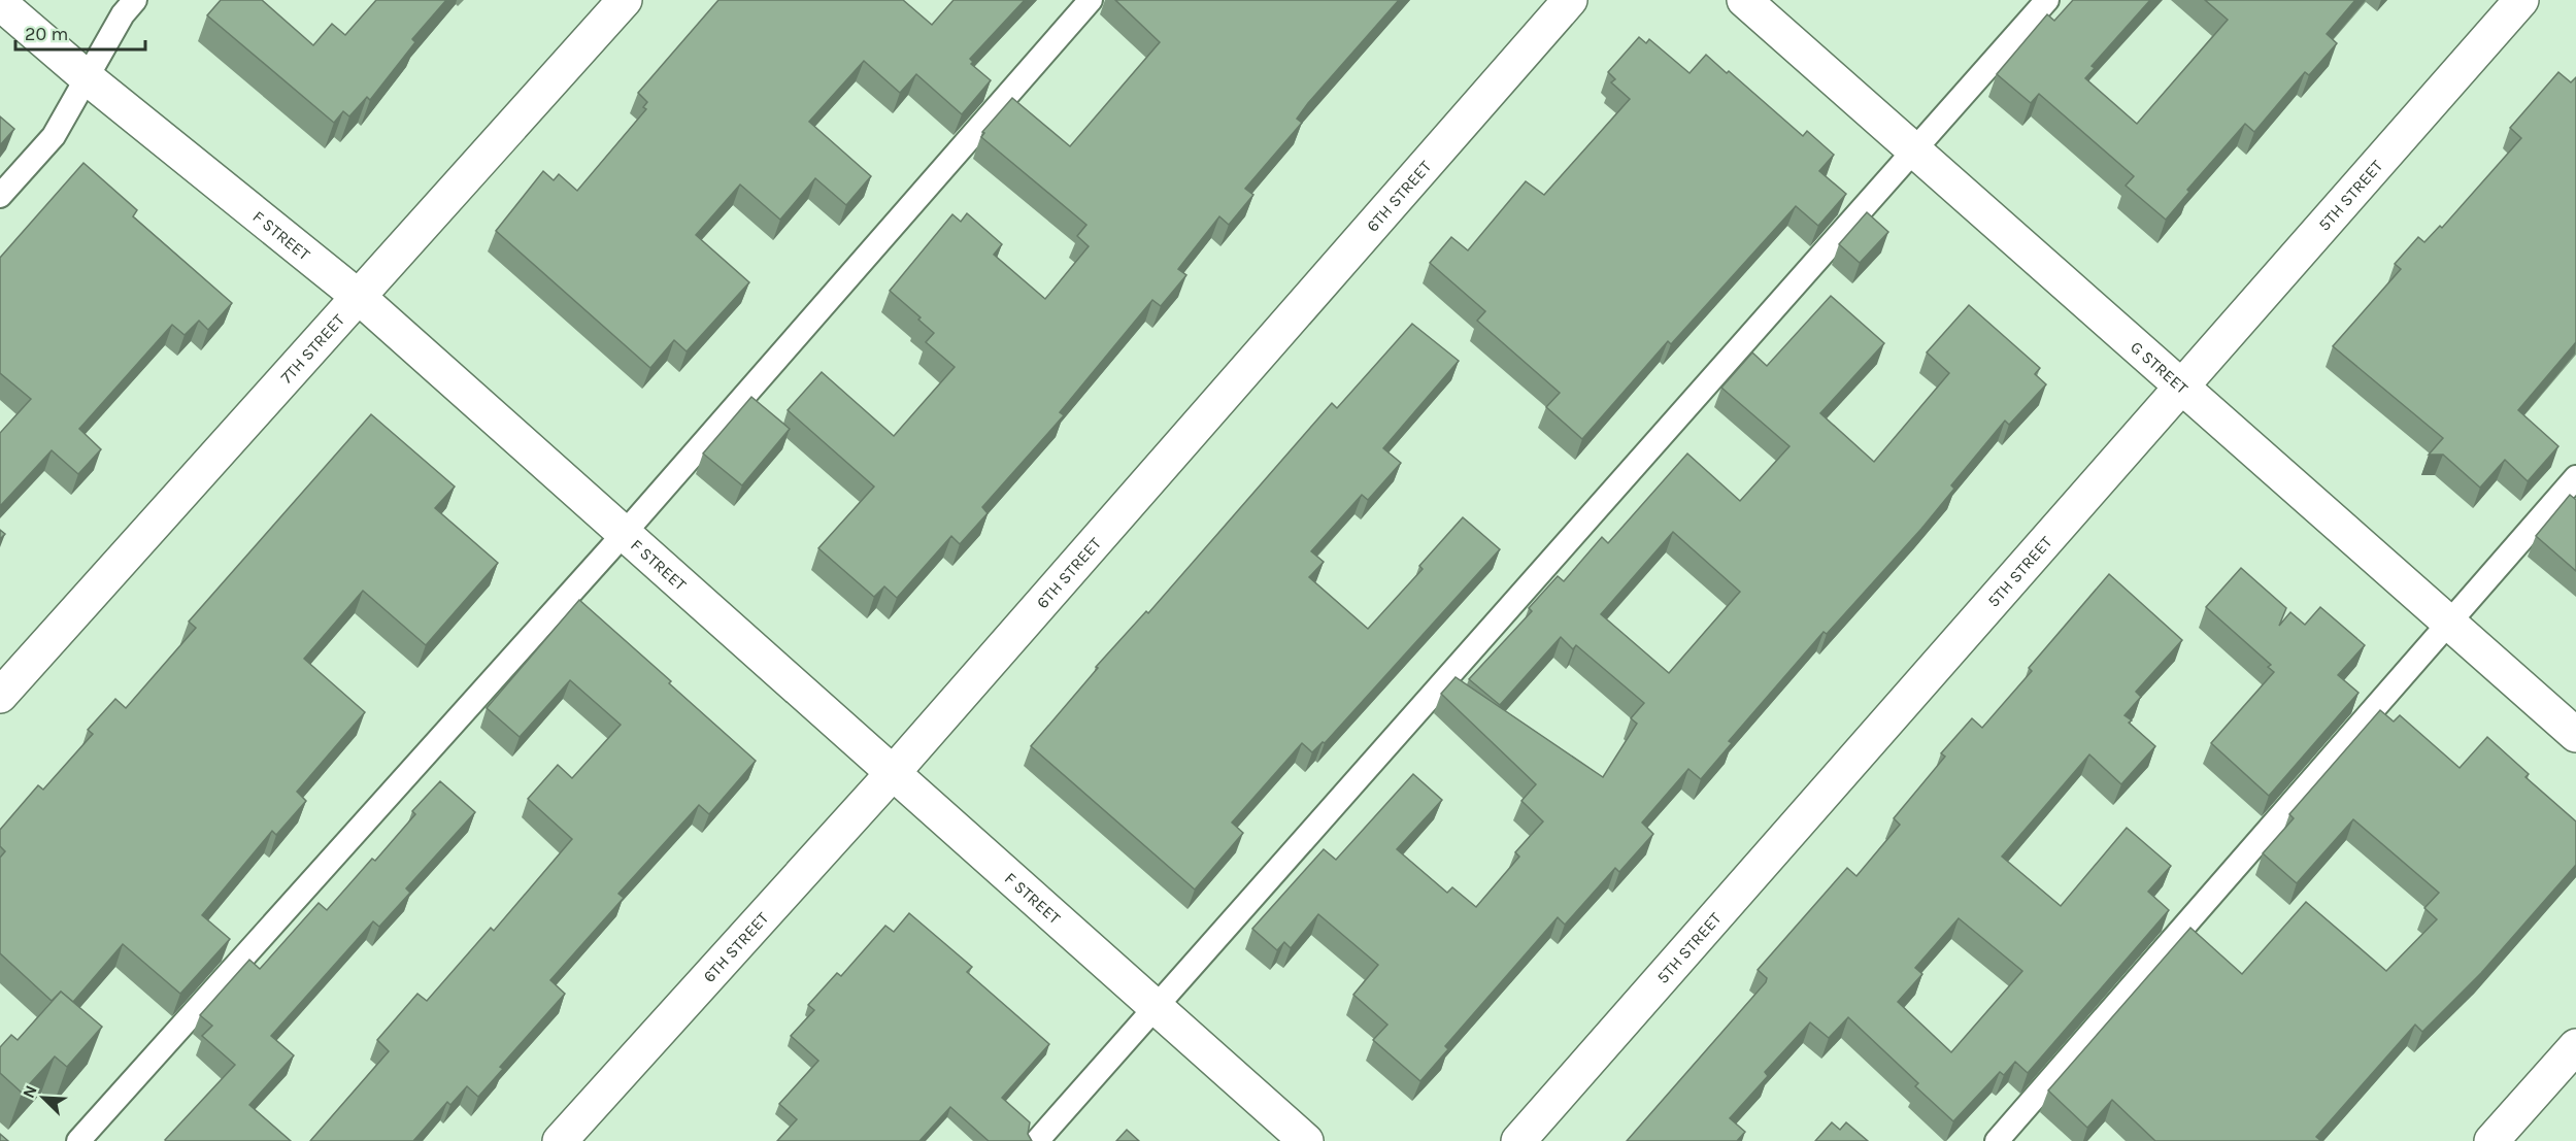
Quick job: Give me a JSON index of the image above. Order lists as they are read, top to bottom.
{
  "streets": {
    "street": [
      "5TH STREET",
      "6TH STREET",
      "F STREET",
      "7TH STREET",
      "G STREET"
    ]
  },
  "crossings": [
    ["5TH STREET", "G STREET"],
    ["6TH STREET", "F STREET"],
    ["F STREET", "7TH STREET"]
  ],
  "scale_bar": "20 m",
  "north": "top left"
}
